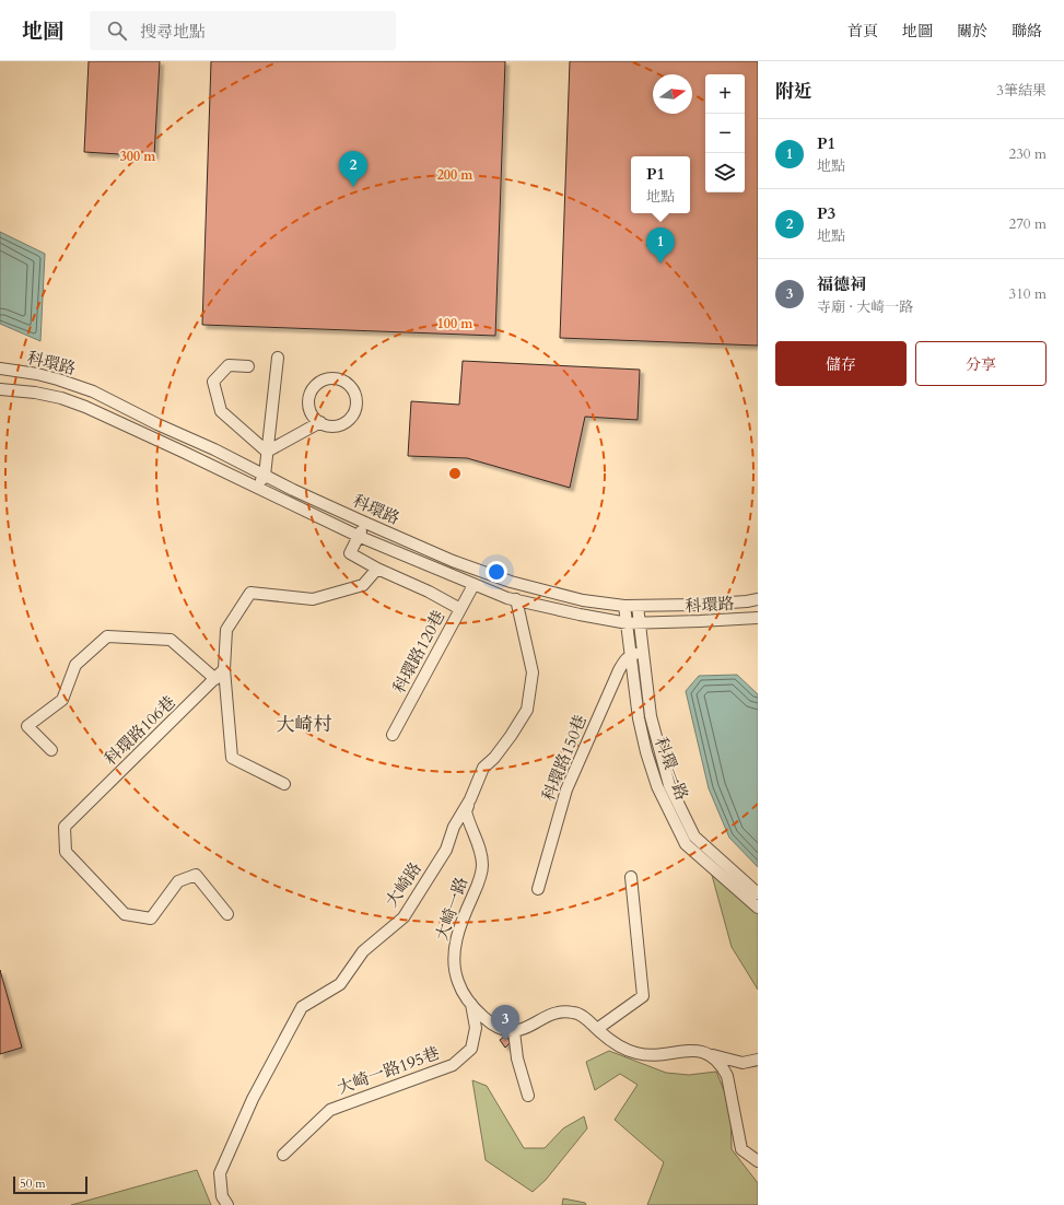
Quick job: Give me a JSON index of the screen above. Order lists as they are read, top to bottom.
{
  "streets": {
    "street": [
      "科環路",
      "科環路120巷",
      "科環路106巷",
      "科環路150巷",
      "科環一路",
      "大崎路",
      "大崎一路",
      "大崎一路195巷"
    ]
  },
  "crossings": [
    ["科環路", "科環路120巷"],
    ["科環路", "科環一路"],
    ["科環路", "大崎路"],
    ["科環路150巷", "科環一路"],
    ["大崎路", "大崎一路"],
    ["大崎一路", "大崎一路195巷"]
  ],
  "districts": ["大崎村"],
  "scale_bar": "50 m",
  "north": "right",
  "page": {
    "header": "地圖",
    "search": "搜尋地點",
    "nav": [
      "首頁",
      "地圖",
      "關於",
      "聯絡"
    ],
    "heading": ["附近", "3筆結果"],
    "map_buttons": ["+", "−"],
    "list": [
      {
        "mark": "1",
        "name": "P1",
        "note": "地點",
        "value": "230 m"
      },
      {
        "mark": "2",
        "name": "P3",
        "note": "地點",
        "value": "270 m"
      },
      {
        "mark": "3",
        "name": "福德祠",
        "note": "寺廟 · 大崎一路",
        "value": "310 m"
      }
    ],
    "pins": ["2", "1", "3"],
    "popup": ["P1", "地點"],
    "buttons": ["儲存", "分享"],
    "scale": "50 m"
  },
  "rings": ["300 m", "200 m", "100 m"]
}
